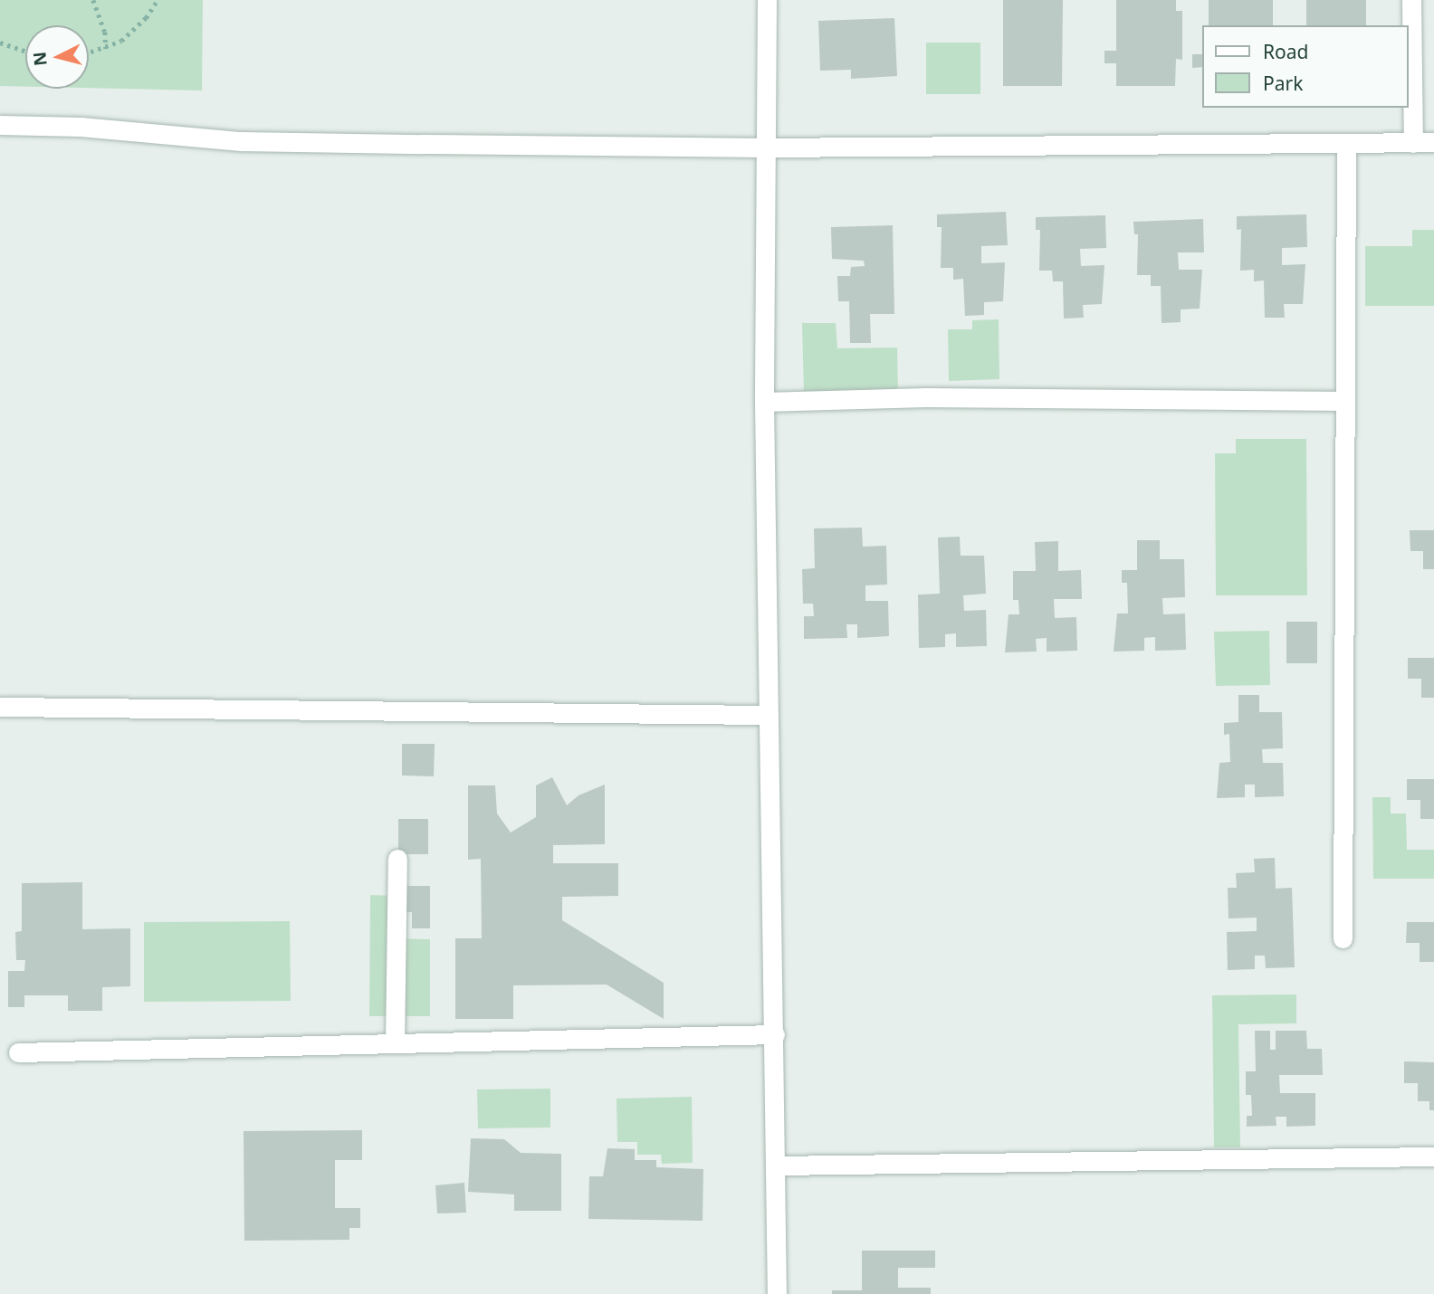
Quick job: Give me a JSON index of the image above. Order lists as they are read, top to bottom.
{
  "legend": ["Road", "Park"],
  "north": "left"
}
